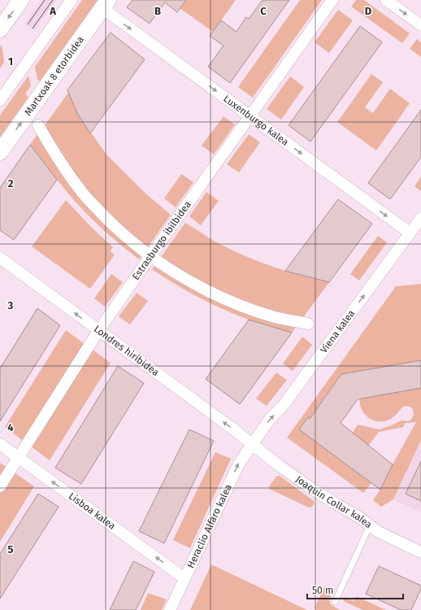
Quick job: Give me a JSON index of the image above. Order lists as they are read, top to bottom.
{
  "streets": {
    "street": [
      "Martxoak 8 etorbidea",
      "Luxenburgo kalea",
      "Estrasburgo ibilbidea",
      "Viena kalea",
      "Londres hiribidea",
      "Joaquin Collar kalea",
      "Lisboa kalea",
      "Heraclio Alfaro kalea"
    ]
  },
  "crossings": [
    ["Martxoak 8 etorbidea", "Luxenburgo kalea"],
    ["Luxenburgo kalea", "Estrasburgo ibilbidea"],
    ["Luxenburgo kalea", "Viena kalea"],
    ["Estrasburgo ibilbidea", "Londres hiribidea"],
    ["Estrasburgo ibilbidea", "Lisboa kalea"],
    ["Viena kalea", "Londres hiribidea"],
    ["Viena kalea", "Joaquin Collar kalea"],
    ["Viena kalea", "Heraclio Alfaro kalea"],
    ["Londres hiribidea", "Joaquin Collar kalea"],
    ["Londres hiribidea", "Heraclio Alfaro kalea"],
    ["Joaquin Collar kalea", "Heraclio Alfaro kalea"],
    ["Lisboa kalea", "Heraclio Alfaro kalea"]
  ],
  "one_way": [
    "Luxenburgo kalea",
    "Viena kalea",
    "Lisboa kalea",
    "Heraclio Alfaro kalea"
  ],
  "scale_bar": "50 m",
  "grid": {
    "columns": [
      "A",
      "B",
      "C",
      "D"
    ],
    "rows": [
      "1",
      "2",
      "3",
      "4",
      "5"
    ]
  }
}
